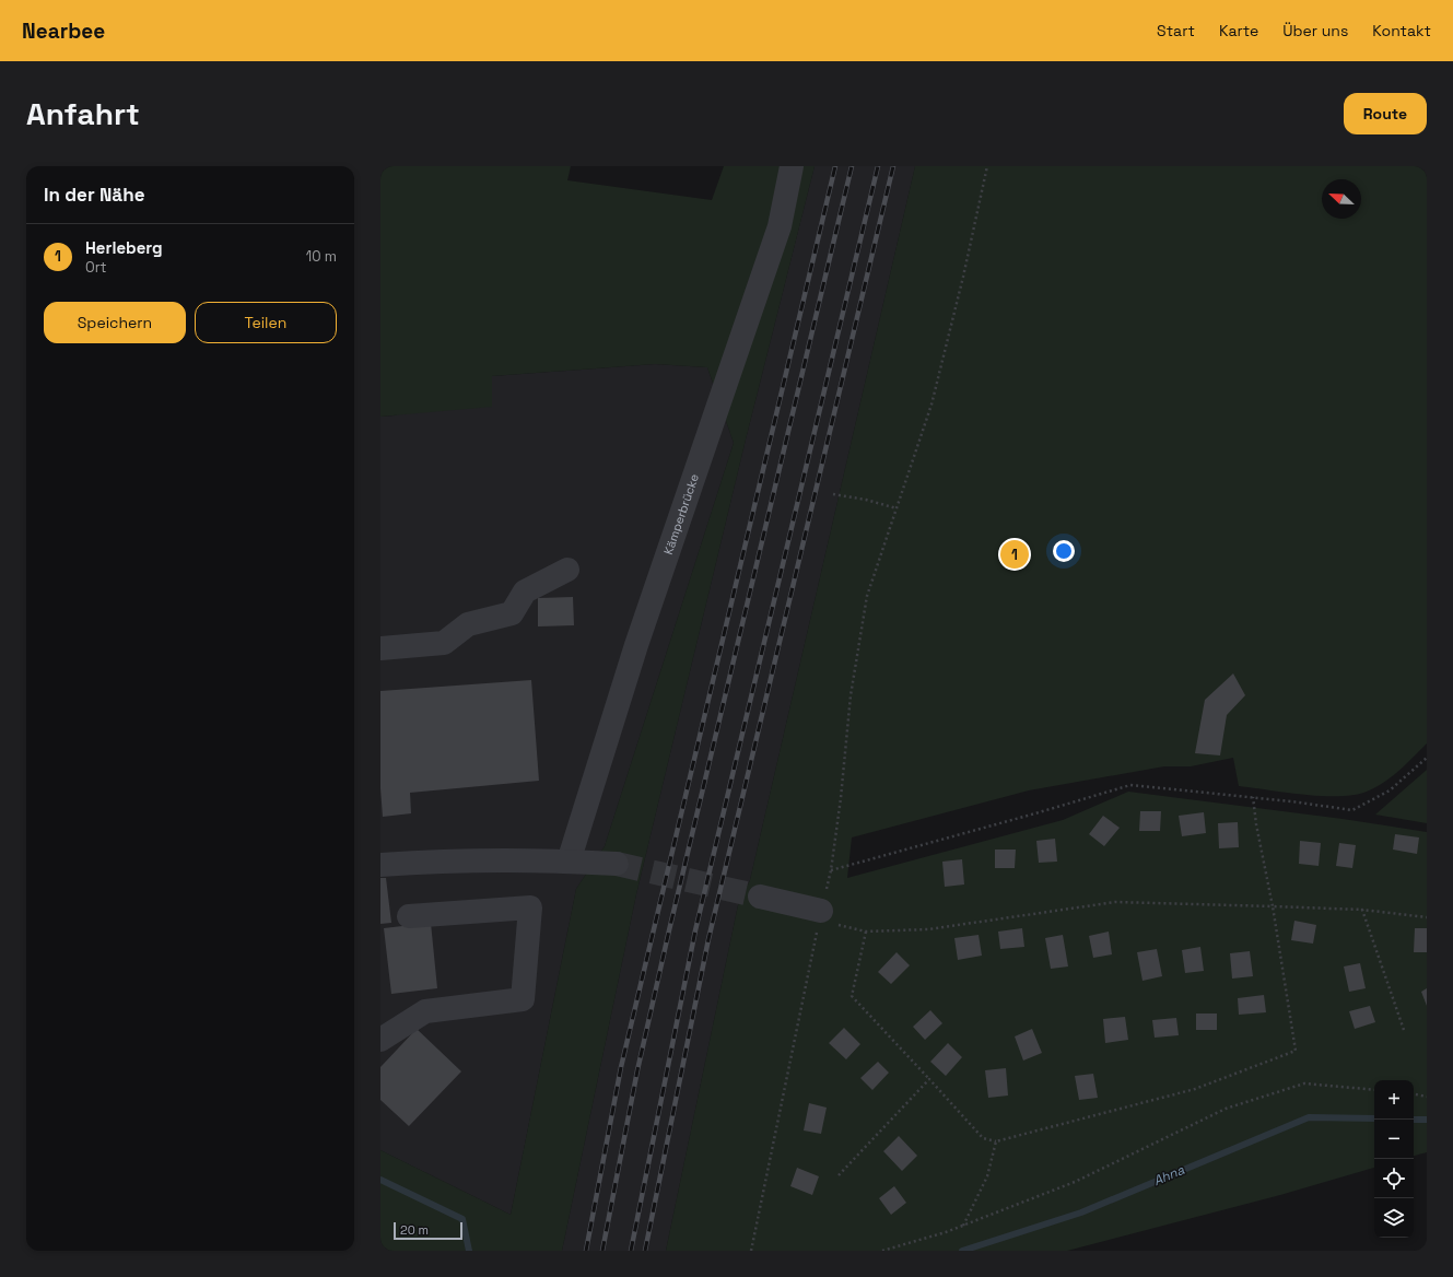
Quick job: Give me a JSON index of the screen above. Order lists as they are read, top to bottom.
{
  "streets": {
    "street": ["Kämperbrücke"]
  },
  "water": ["Ahna"],
  "scale_bar": "20 m",
  "north": "top left",
  "page": {
    "header": "Nearbee",
    "nav": [
      "Start",
      "Karte",
      "Über uns",
      "Kontakt"
    ],
    "buttons": [
      "Route",
      ["Speichern", "Teilen"]
    ],
    "title": "Anfahrt",
    "heading": "In der Nähe",
    "list": [
      {
        "mark": "1",
        "name": "Herleberg",
        "note": "Ort",
        "value": "10 m"
      }
    ],
    "pins": "1",
    "map_buttons": ["+", "−"],
    "scale": "20 m"
  }
}
